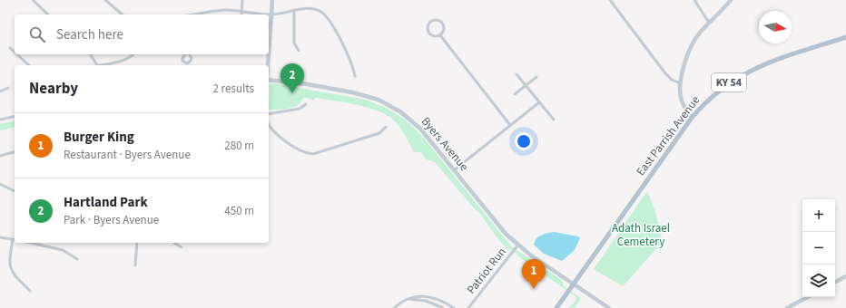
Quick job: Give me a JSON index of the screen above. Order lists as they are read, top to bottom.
{
  "streets": {
    "main road": ["KY 54", "East Parrish Avenue"],
    "street": ["Byers Avenue", "Patriot Run"]
  },
  "crossings": [
    ["East Parrish Avenue", "Byers Avenue"],
    ["Byers Avenue", "Patriot Run"]
  ],
  "parks": ["Adath Israel Cemetery"],
  "north": "right",
  "page": {
    "search": "Search here",
    "pins": ["2", "1"],
    "heading": ["Nearby", "2 results"],
    "list": [
      {
        "mark": "1",
        "name": "Burger King",
        "note": "Restaurant · Byers Avenue",
        "value": "280 m"
      },
      {
        "mark": "2",
        "name": "Hartland Park",
        "note": "Park · Byers Avenue",
        "value": "450 m"
      }
    ],
    "map_buttons": ["+", "−"]
  }
}
